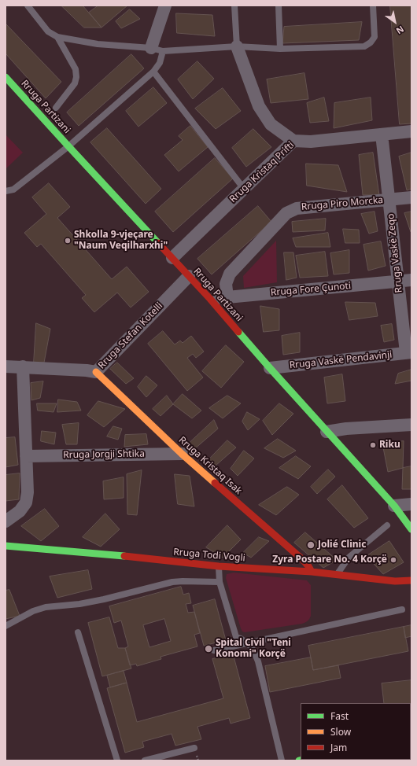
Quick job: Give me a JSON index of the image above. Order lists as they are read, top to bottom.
{
  "streets": {
    "street": [
      "Rruga Partizani",
      "Rruga Kristaq Prifti",
      "Rruga Piro Morcka",
      "Rruga Vaskë Zeqo",
      "Rruga Fore Çunoti",
      "Rruga Stefan Kotelli",
      "Rruga Vaskë Pendavinji",
      "Rruga Jorgji Shtika",
      "Rruga Kristaq Isak",
      "Rruga Todi Vogli"
    ]
  },
  "crossings": [
    ["Rruga Partizani", "Rruga Kristaq Prifti"],
    ["Rruga Partizani", "Rruga Fore Çunoti"],
    ["Rruga Partizani", "Rruga Stefan Kotelli"],
    ["Rruga Partizani", "Rruga Vaskë Pendavinji"],
    ["Rruga Kristaq Prifti", "Rruga Vaskë Zeqo"],
    ["Rruga Piro Morcka", "Rruga Vaskë Zeqo"],
    ["Rruga Piro Morcka", "Rruga Fore Çunoti"],
    ["Rruga Vaskë Zeqo", "Rruga Fore Çunoti"],
    ["Rruga Vaskë Zeqo", "Rruga Vaskë Pendavinji"],
    ["Rruga Stefan Kotelli", "Rruga Kristaq Isak"],
    ["Rruga Jorgji Shtika", "Rruga Kristaq Isak"],
    ["Rruga Kristaq Isak", "Rruga Todi Vogli"]
  ],
  "places": [
    "Shkolla 9-vjeçare \"Naum Veqilharxhi\"",
    "Riku",
    "Jolié Clinic",
    "Zyra Postare No. 4 Korçë",
    "Spital Civil \"Teni Konomi\" Korçë"
  ],
  "legend": ["Fast", "Slow", "Jam"],
  "north": "bottom right"
}
